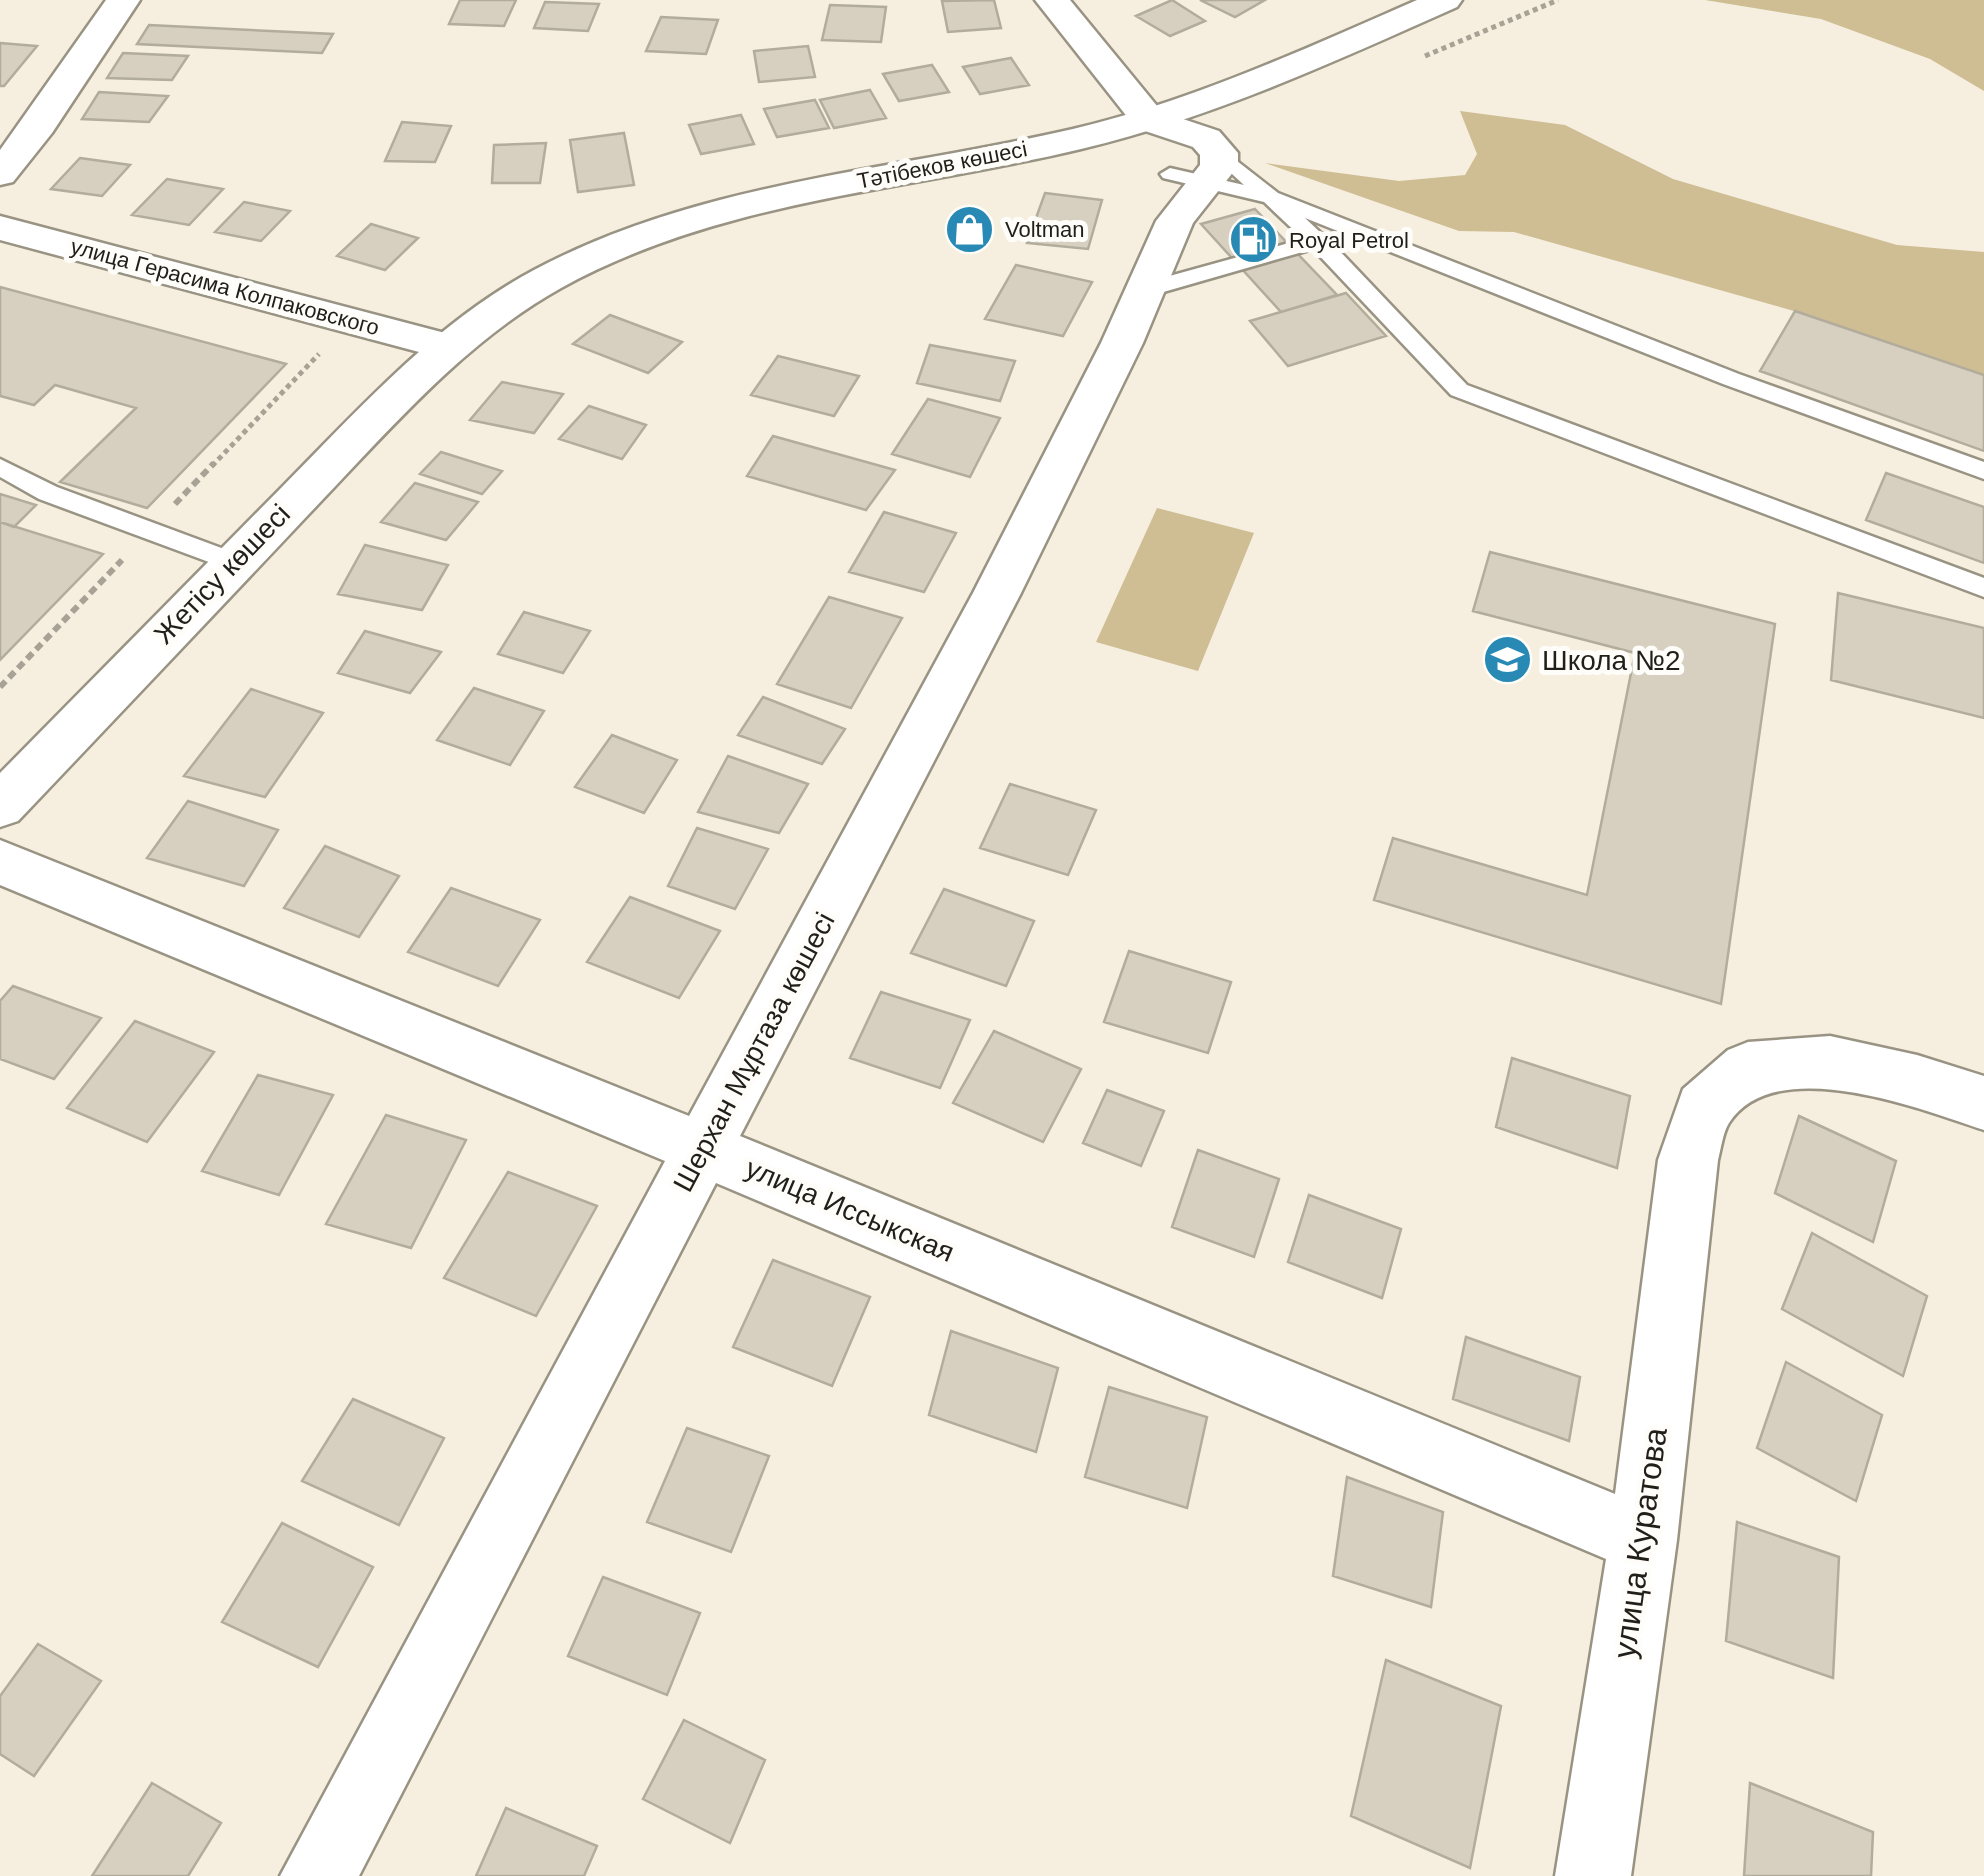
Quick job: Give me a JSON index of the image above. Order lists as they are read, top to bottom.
{
  "streets": {
    "street": [
      "Тәтібеков көшесі",
      "улица Герасима Колпаковского",
      "Жетісу көшесі",
      "Шерхан Мұртаза көшесі",
      "улица Иссыкская",
      "улица Куратова"
    ]
  },
  "crossings": [
    ["Тәтібеков көшесі", "улица Герасима Колпаковского"],
    ["Тәтібеков көшесі", "Жетісу көшесі"],
    ["улица Герасима Колпаковского", "Жетісу көшесі"],
    ["Шерхан Мұртаза көшесі", "улица Иссыкская"],
    ["улица Иссыкская", "улица Куратова"]
  ],
  "places": {
    "shop": ["Voltman"],
    "fuel station": ["Royal Petrol"],
    "school or university": ["Школа №2"]
  }
}
